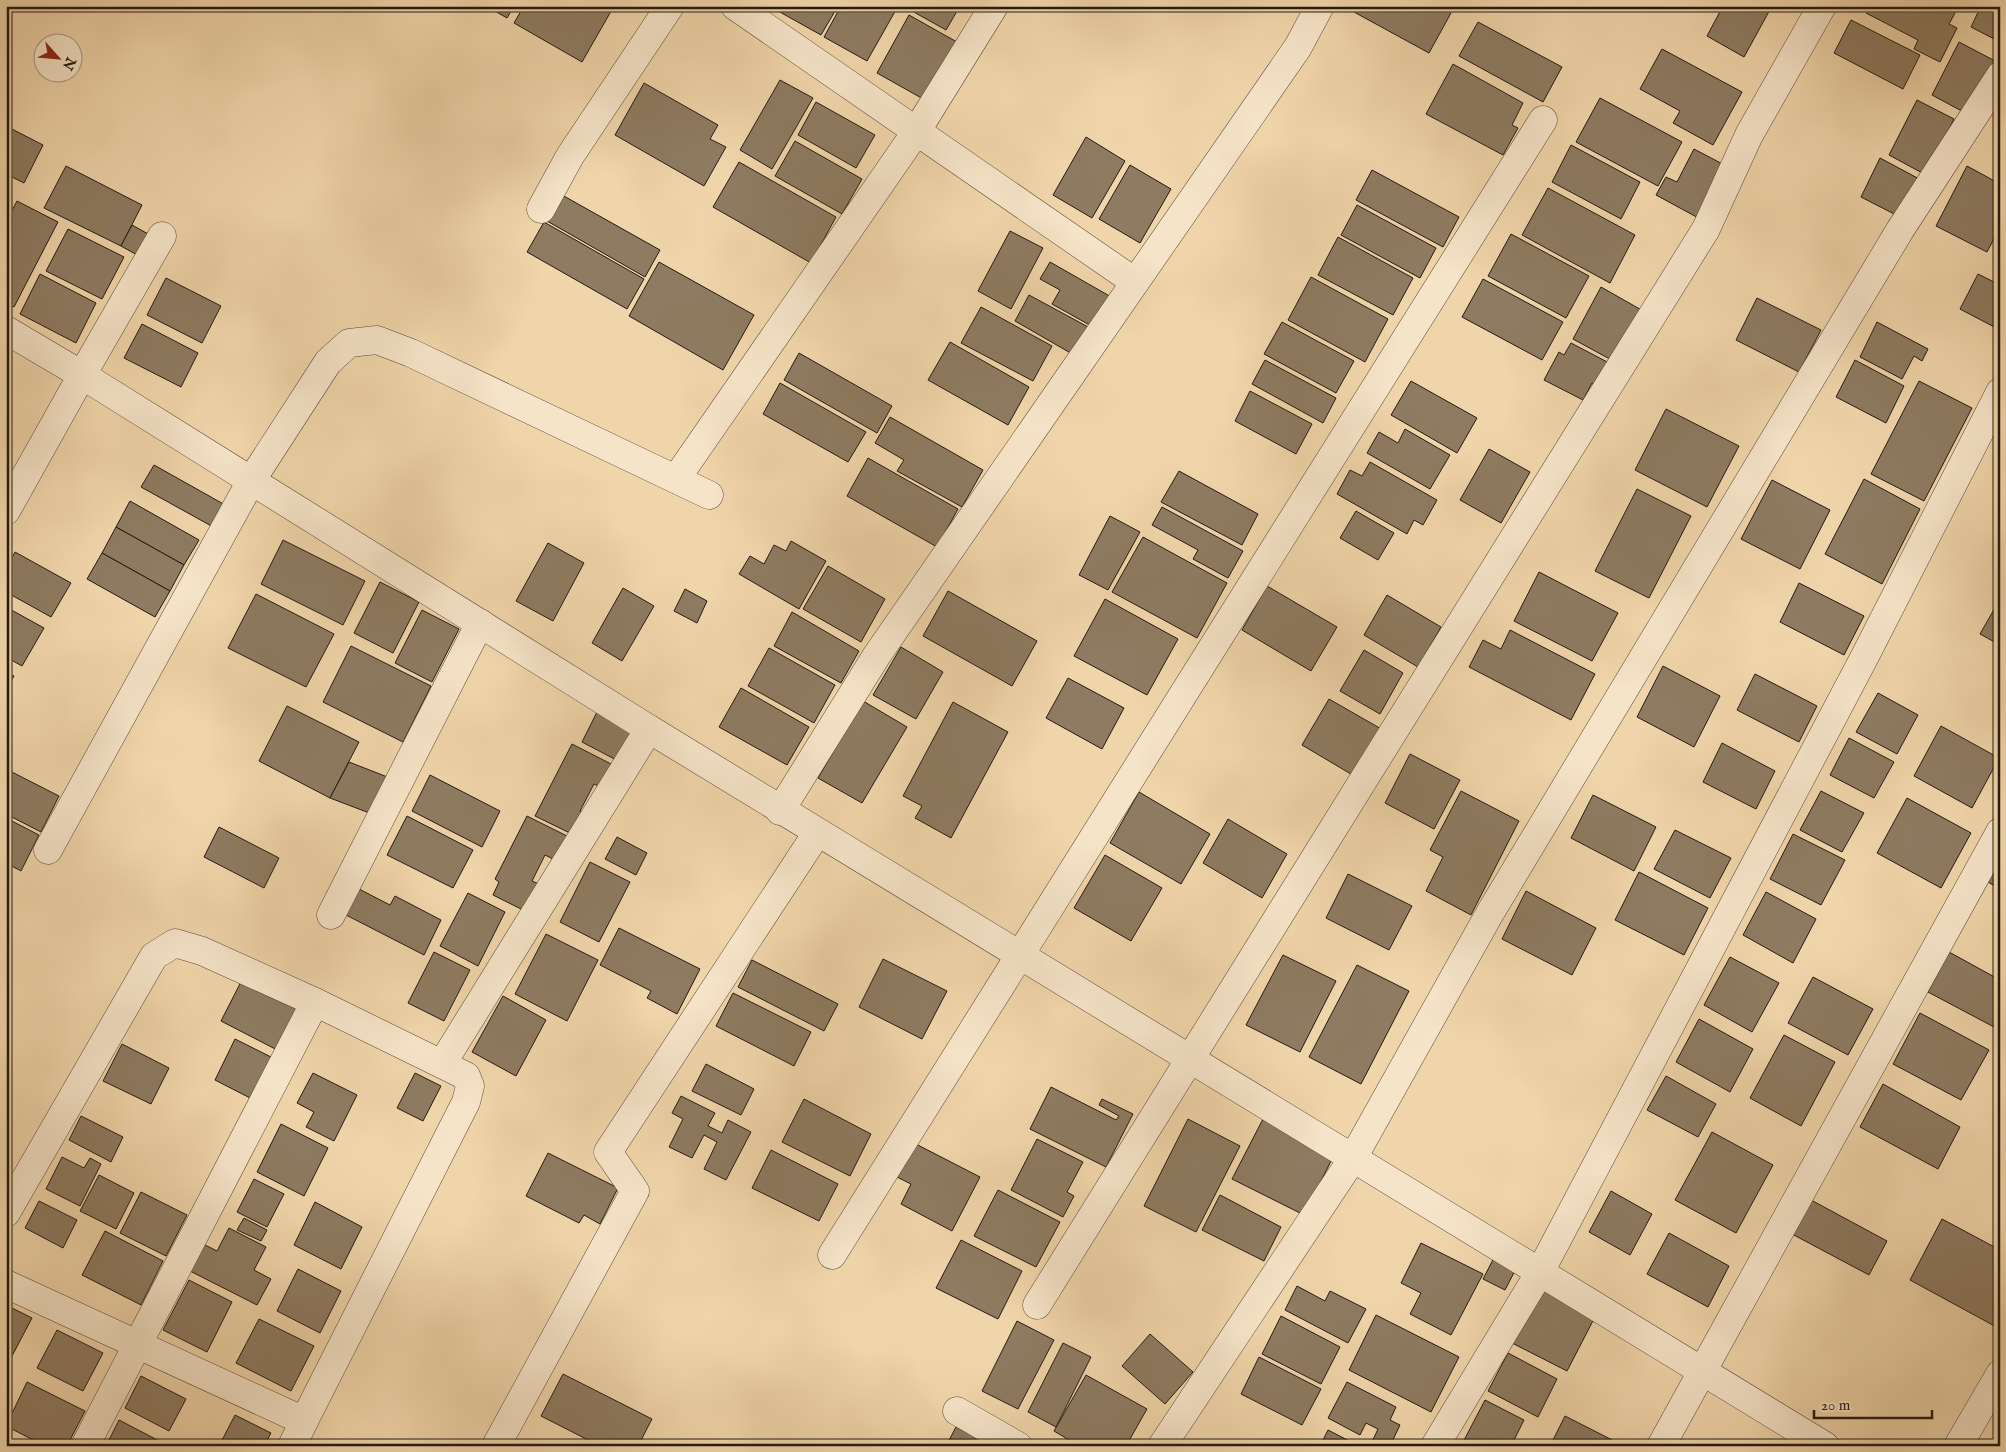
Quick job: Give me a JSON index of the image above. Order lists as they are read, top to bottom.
{
  "scale_bar": "20 m",
  "north": "bottom right"
}
